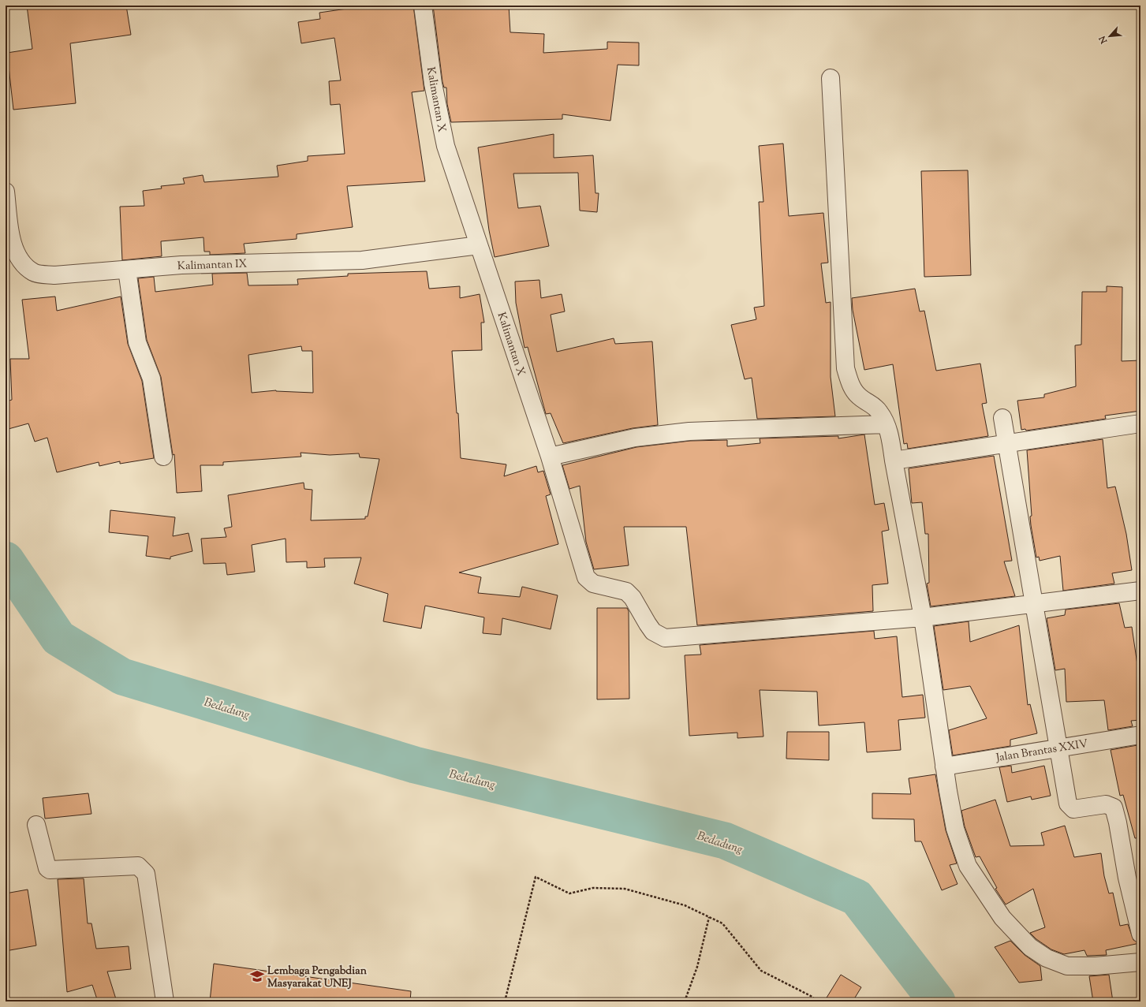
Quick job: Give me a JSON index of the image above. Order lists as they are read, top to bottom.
{
  "streets": {
    "street": ["Kalimantan X", "Kalimantan IX", "Jalan Brantas XXIV"]
  },
  "crossings": [
    ["Kalimantan X", "Kalimantan IX"]
  ],
  "water": ["Bedadung"],
  "places": {
    "school or university": ["Lembaga Pengabdian Masyarakat UNEJ"]
  },
  "north": "bottom left"
}
